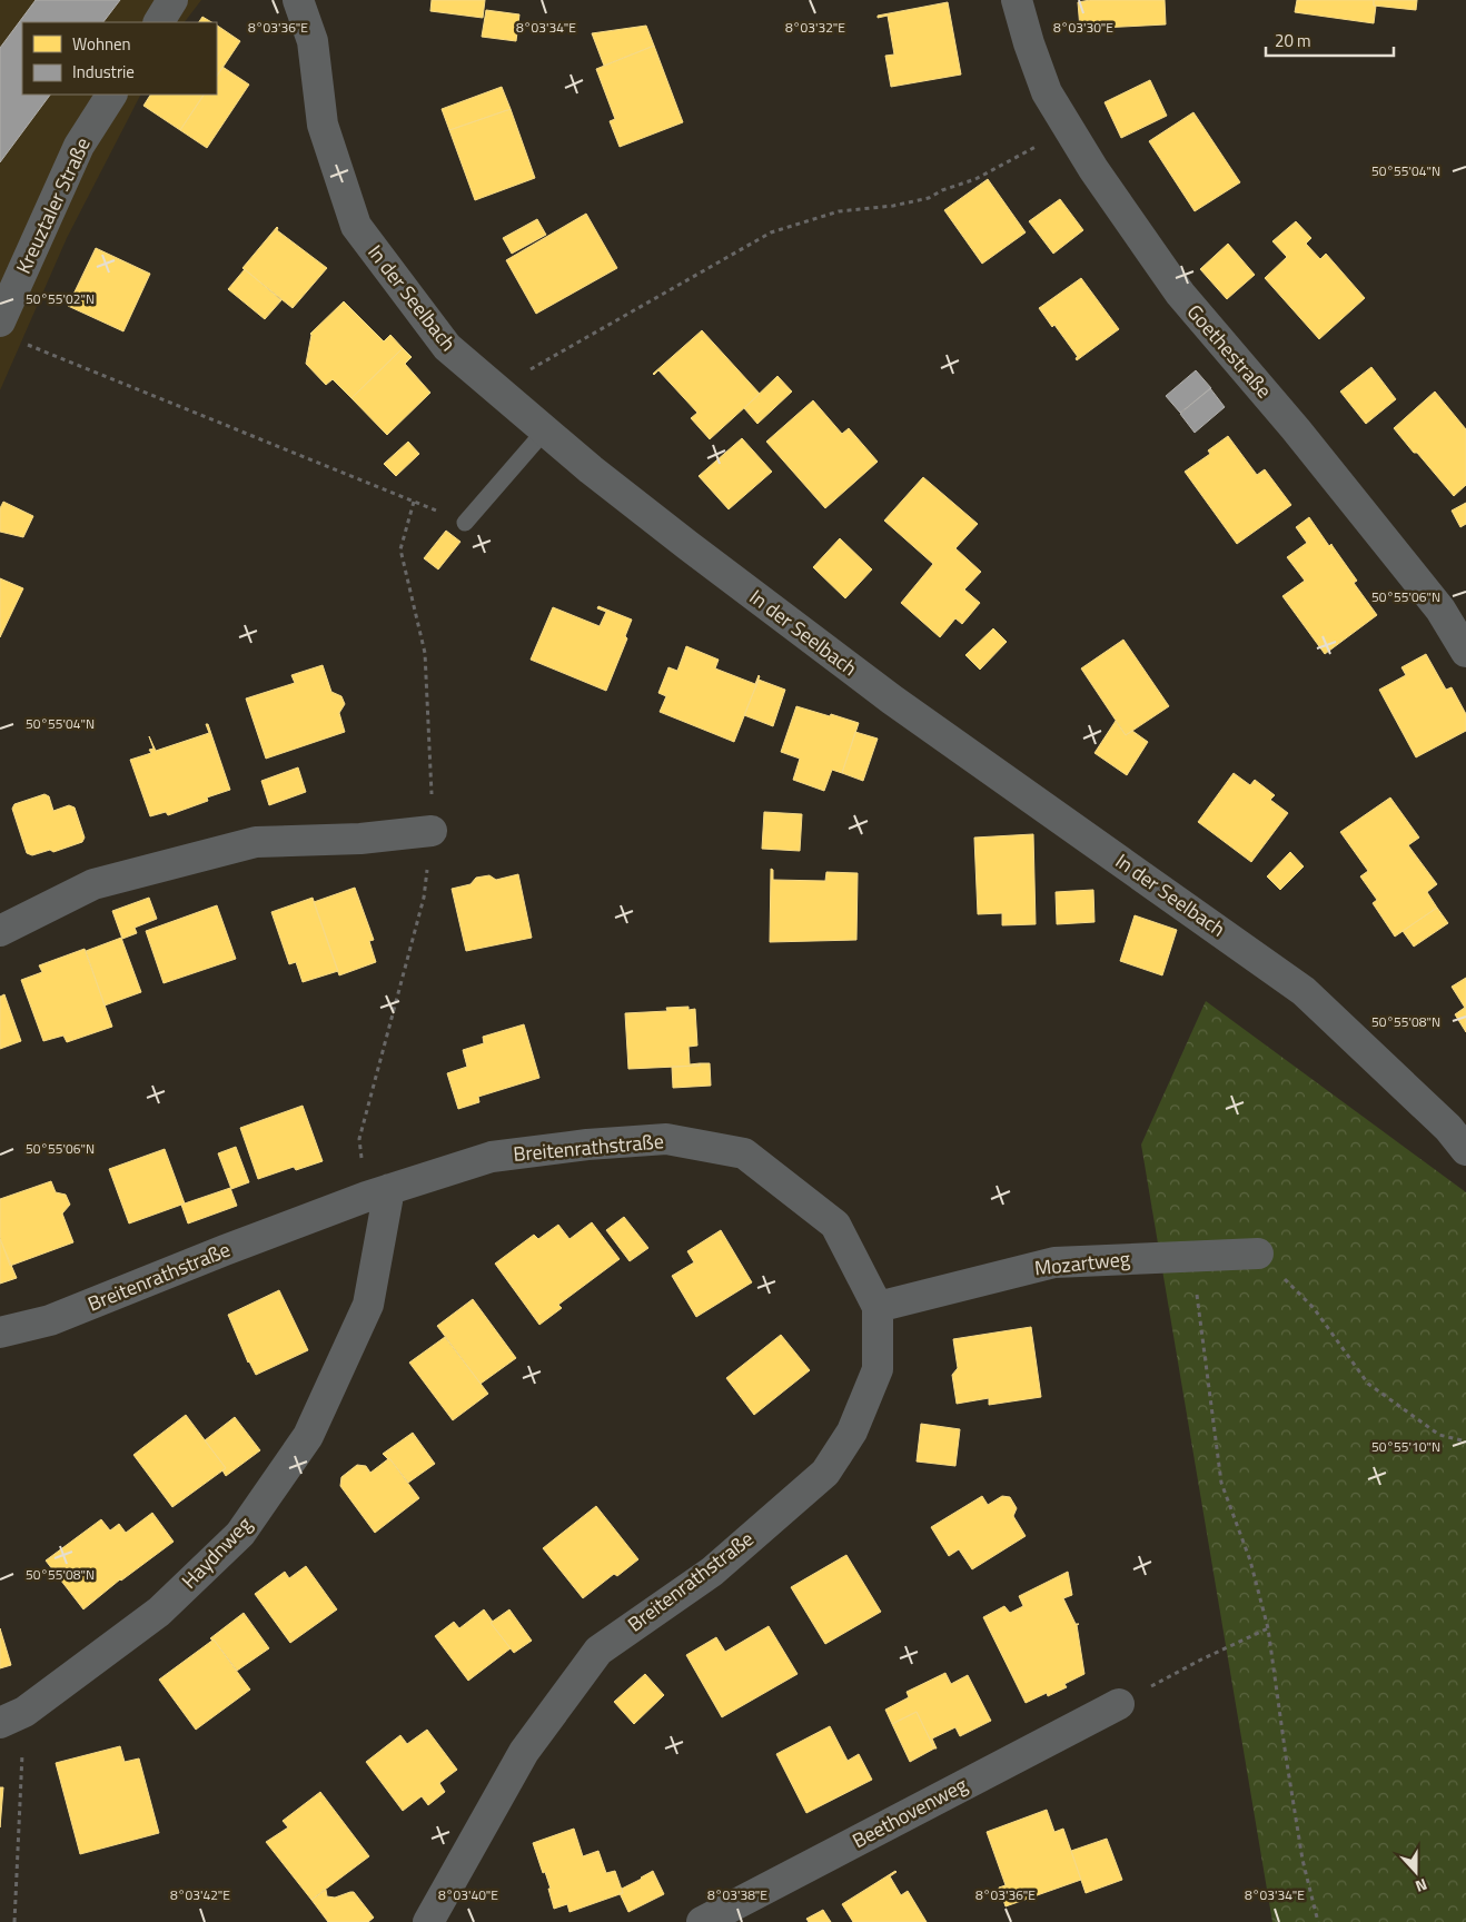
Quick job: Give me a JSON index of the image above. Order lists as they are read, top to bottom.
{
  "streets": {
    "street": [
      "Kreuztaler Straße",
      "In der Seelbach",
      "Goethestraße",
      "Breitenrathstraße",
      "Mozartweg",
      "Haydnweg",
      "Beethovenweg"
    ]
  },
  "crossings": [
    ["Breitenrathstraße", "Mozartweg"],
    ["Breitenrathstraße", "Haydnweg"]
  ],
  "legend": ["Wohnen", "Industrie"],
  "scale_bar": "20 m",
  "north": "bottom",
  "coordinates": [
    "8°03'32\"E",
    "8°03'36\"E",
    "8°03'34\"E",
    "8°03'30\"E",
    "50°55'04\"N",
    "50°55'02\"N",
    "50°55'06\"N",
    "50°55'08\"N",
    "50°55'10\"N",
    "8°03'42\"E",
    "8°03'40\"E",
    "8°03'38\"E"
  ]
}
